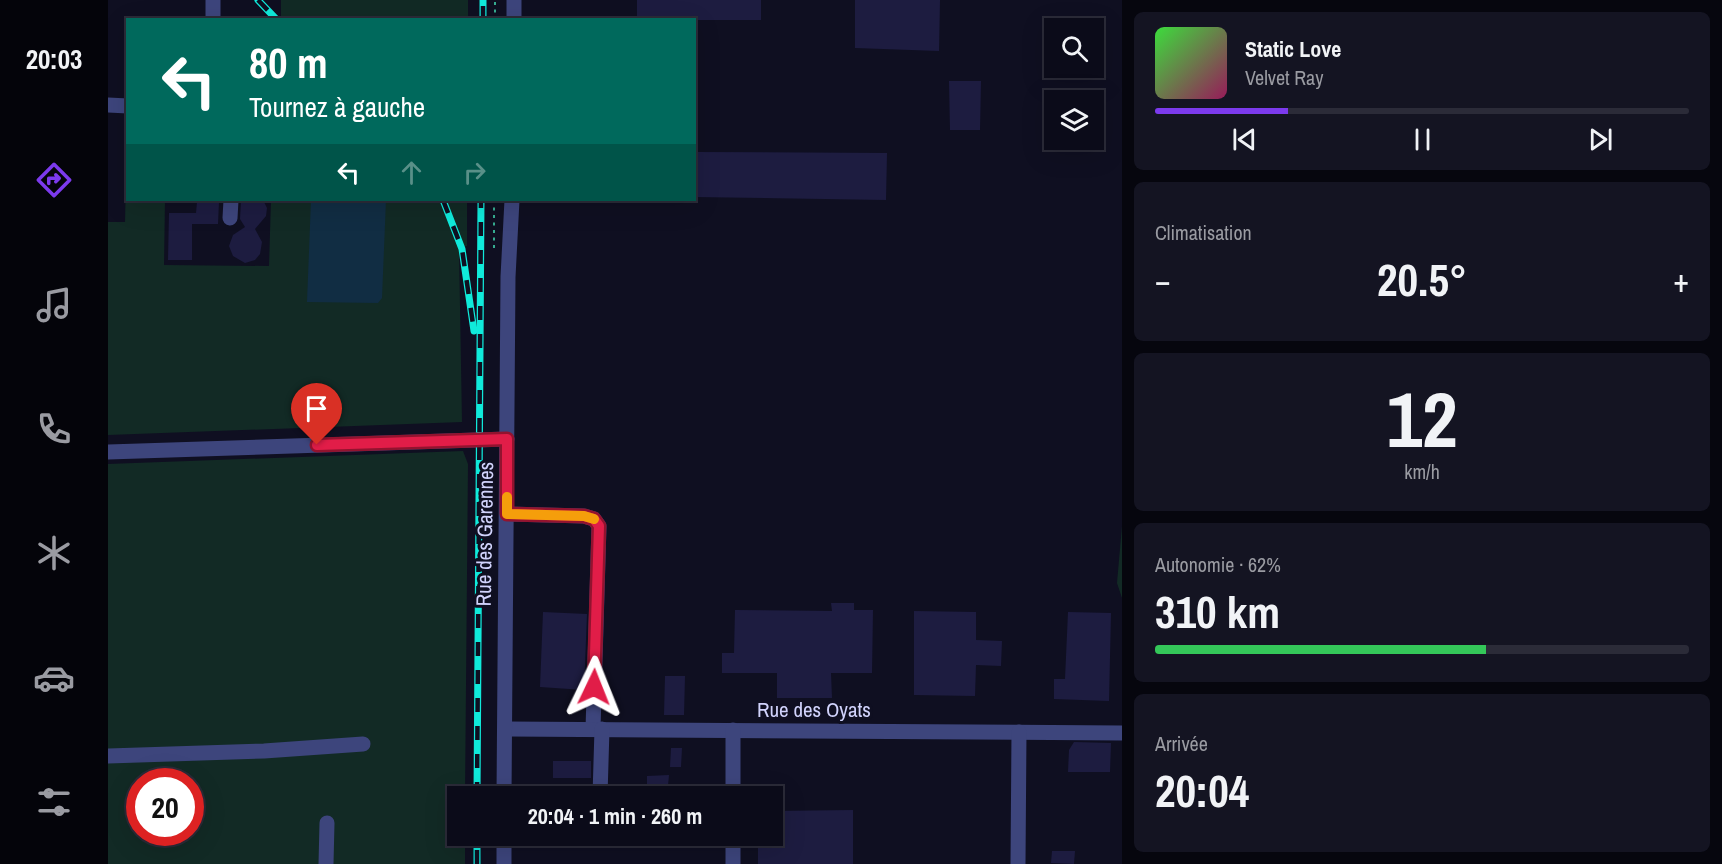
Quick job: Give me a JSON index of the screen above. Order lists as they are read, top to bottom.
{
  "streets": {
    "street": ["Rue des Garennes", "Rue des Oyats"]
  },
  "crossings": [
    ["Rue des Garennes", "Rue des Oyats"]
  ],
  "page": {
    "tabs": "20:03",
    "turn": ["80 m", "Tournez à gauche"],
    "song": ["Static Love", "Velvet Ray"],
    "tile": [
      "Climatisation",
      ["12", "km/h"],
      ["Autonomie · 62%", "310 km"],
      ["Arrivée", "20:04"]
    ],
    "heat": ["−", "20.5°", "+"],
    "limit": "20",
    "trip": "20:04 · 1 min · 260 m"
  }
}
